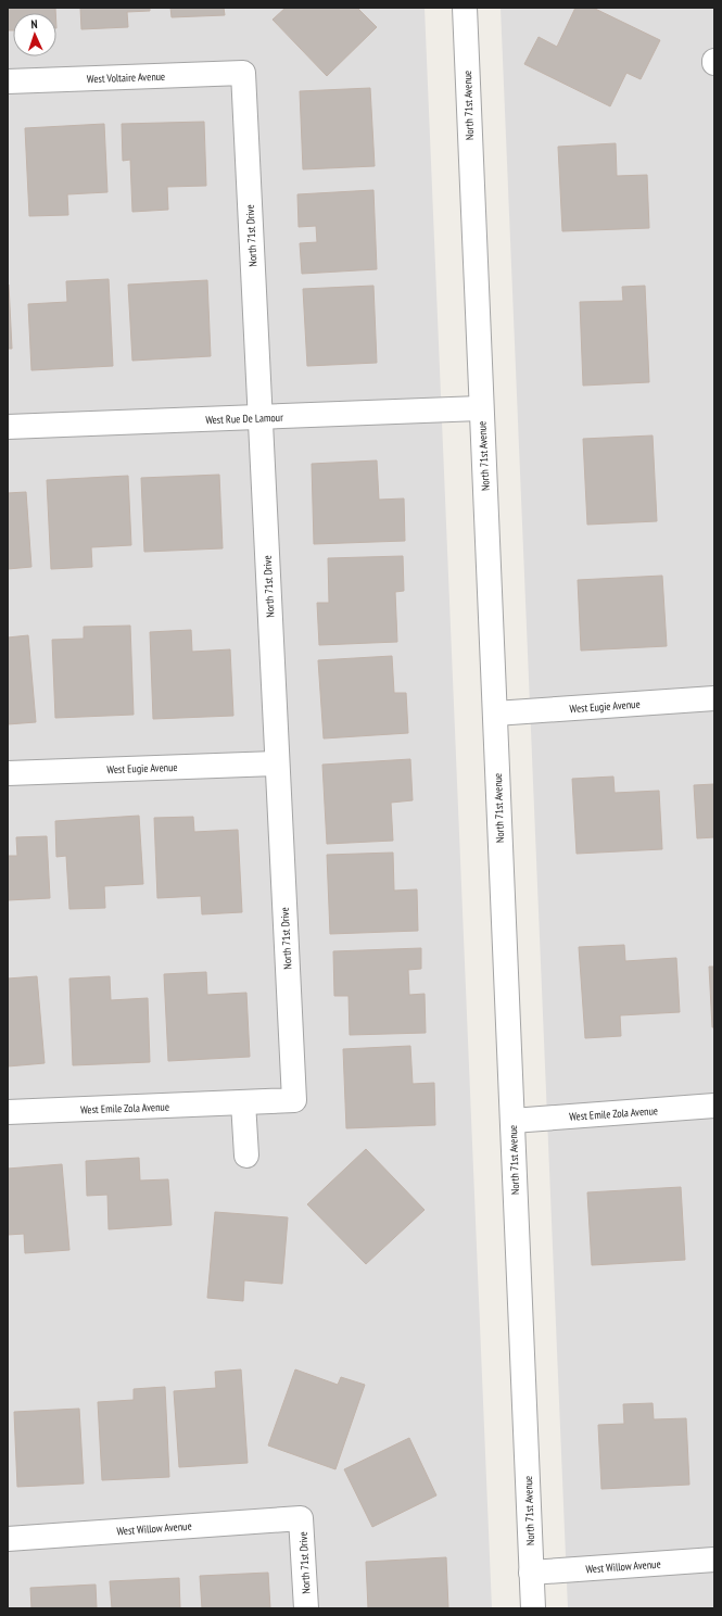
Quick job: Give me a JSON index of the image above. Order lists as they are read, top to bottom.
{
  "streets": {
    "street": [
      "West Voltaire Avenue",
      "North 71st Avenue",
      "North 71st Drive",
      "West Rue De Lamour",
      "West Eugie Avenue",
      "West Emile Zola Avenue",
      "West Willow Avenue"
    ]
  },
  "crossings": [
    ["West Voltaire Avenue", "North 71st Drive"],
    ["North 71st Avenue", "West Rue De Lamour"],
    ["North 71st Avenue", "West Eugie Avenue"],
    ["North 71st Avenue", "West Emile Zola Avenue"],
    ["North 71st Avenue", "West Willow Avenue"],
    ["North 71st Drive", "West Rue De Lamour"],
    ["North 71st Drive", "West Eugie Avenue"],
    ["North 71st Drive", "West Emile Zola Avenue"],
    ["North 71st Drive", "West Willow Avenue"]
  ],
  "north": "top"
}
